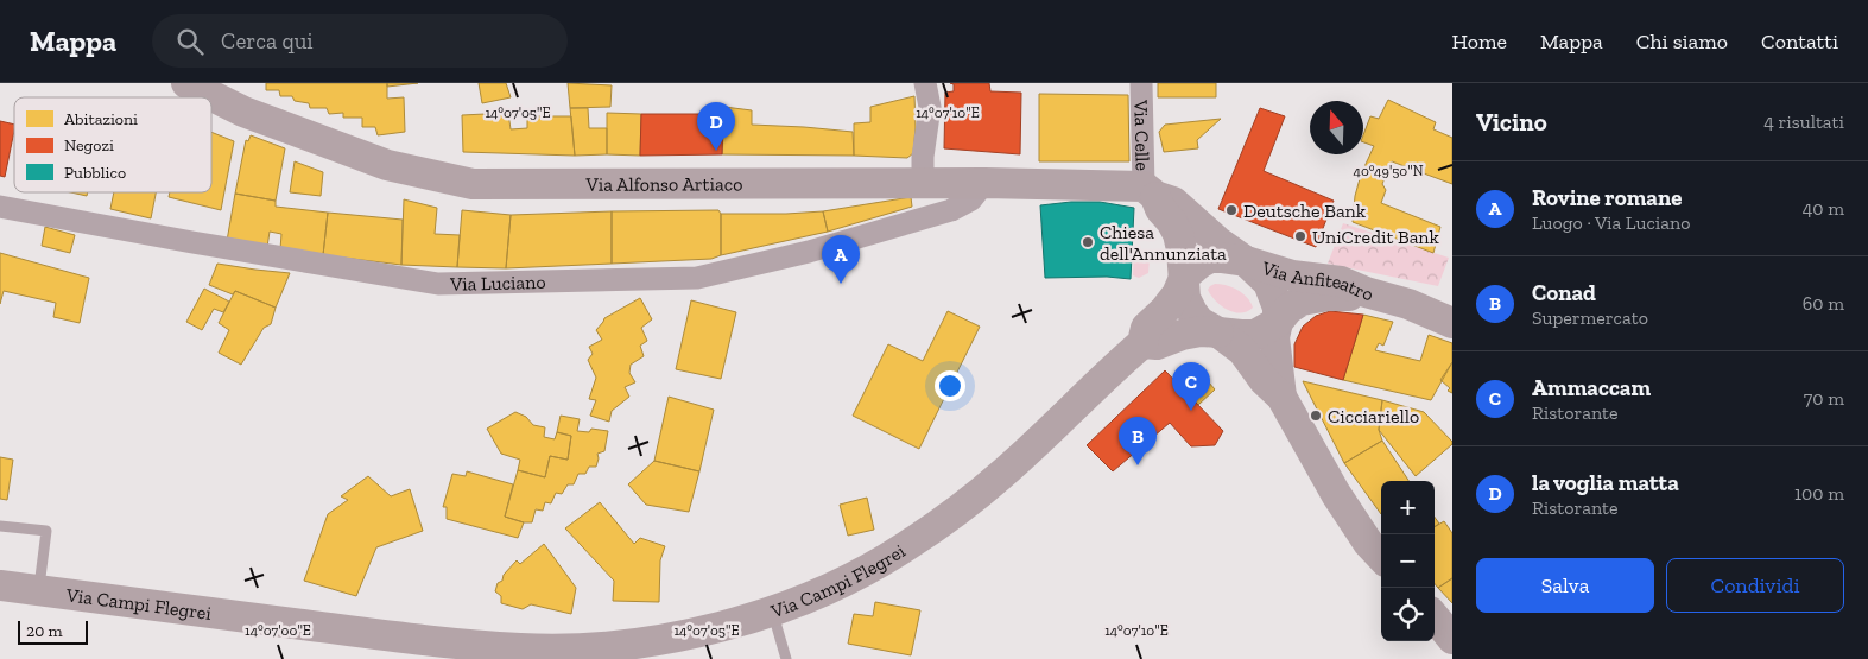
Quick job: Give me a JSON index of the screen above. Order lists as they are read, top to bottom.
{
  "streets": {
    "main road": ["Via Alfonso Artiaco", "Via Anfiteatro", "Via Campi Flegrei"],
    "street": ["Via Celle", "Via Luciano"]
  },
  "crossings": [
    ["Via Celle", "Via Alfonso Artiaco"],
    ["Via Alfonso Artiaco", "Via Anfiteatro"],
    ["Via Alfonso Artiaco", "Via Luciano"],
    ["Via Alfonso Artiaco", "Via Campi Flegrei"],
    ["Via Anfiteatro", "Via Campi Flegrei"]
  ],
  "places": [
    "Deutsche Bank",
    "UniCredit Bank",
    "Chiesa dell'Annunziata",
    "Cicciariello"
  ],
  "legend": ["Abitazioni", "Negozi", "Pubblico"],
  "scale_bar": "20 m",
  "north": "top",
  "page": {
    "header": "Mappa",
    "search": "Cerca qui",
    "nav": [
      "Home",
      "Mappa",
      "Chi siamo",
      "Contatti"
    ],
    "heading": ["Vicino", "4 risultati"],
    "pins": [
      "D",
      "A",
      "C",
      "B"
    ],
    "list": [
      {
        "mark": "A",
        "name": "Rovine romane",
        "note": "Luogo · Via Luciano",
        "value": "40 m"
      },
      {
        "mark": "B",
        "name": "Conad",
        "note": "Supermercato",
        "value": "60 m"
      },
      {
        "mark": "C",
        "name": "Ammaccam",
        "note": "Ristorante",
        "value": "70 m"
      },
      {
        "mark": "D",
        "name": "la voglia matta",
        "note": "Ristorante",
        "value": "100 m"
      }
    ],
    "map_buttons": ["+", "−"],
    "buttons": ["Salva", "Condividi"],
    "scale": "20 m"
  },
  "coordinates": [
    "14°07'05\"E",
    "14°07'10\"E",
    "40°49'50\"N",
    "14°07'00\"E"
  ]
}
